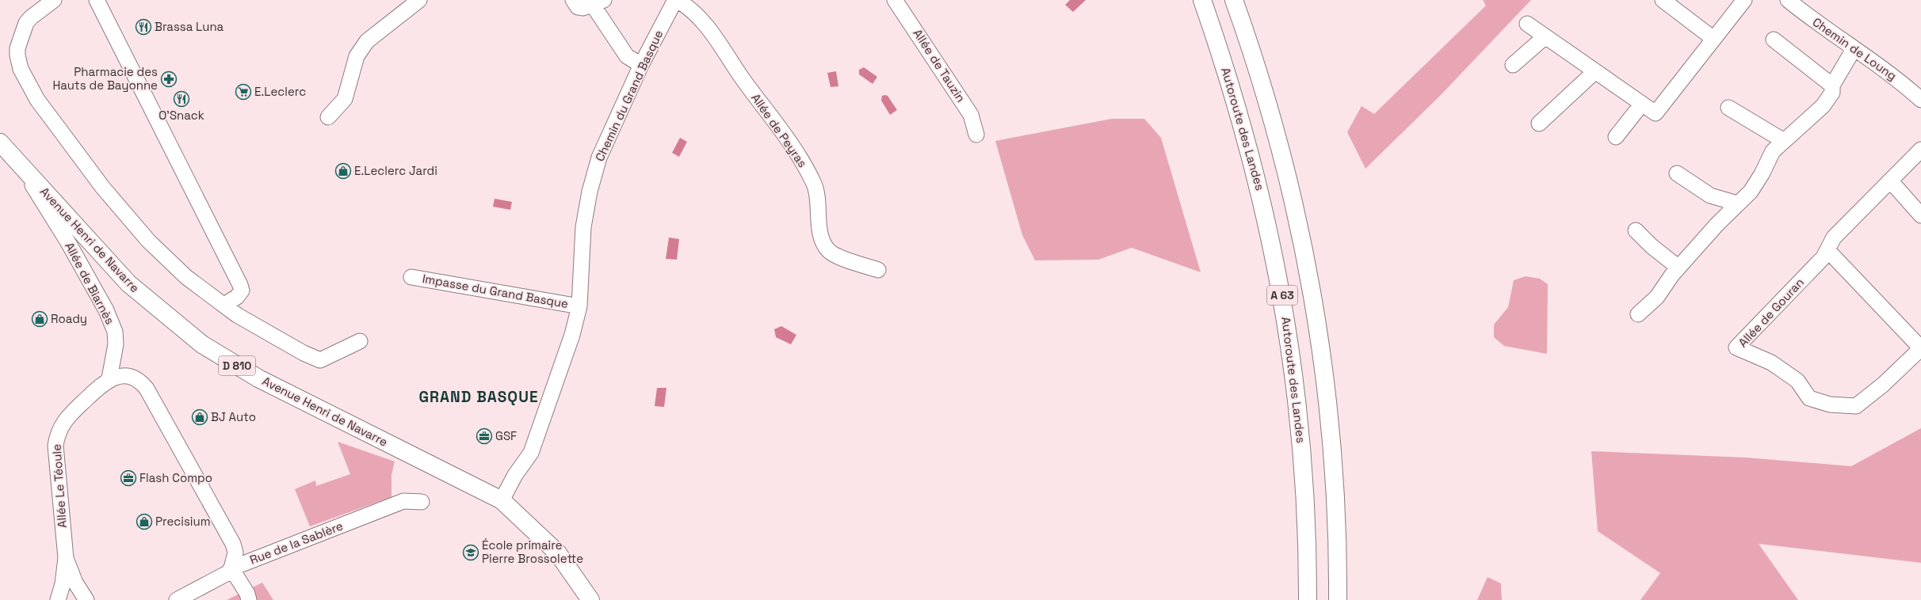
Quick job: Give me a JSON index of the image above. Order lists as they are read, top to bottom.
{
  "streets": {
    "main road": [
      "Autoroute des Landes",
      "Avenue Henri de Navarre",
      "A 63",
      "D 810"
    ],
    "street": [
      "Chemin de Loung",
      "Allée de Tauzin",
      "Chemin du Grand Basque",
      "Allée de Peyras",
      "Allée de Biarnès",
      "Impasse du Grand Basque",
      "Allée de Gouran",
      "Allée Le Téoule",
      "Rue de la Sablère"
    ]
  },
  "crossings": [
    ["Chemin du Grand Basque", "Allée de Peyras"],
    ["Chemin du Grand Basque", "Avenue Henri de Navarre"],
    ["Chemin du Grand Basque", "Impasse du Grand Basque"],
    ["Avenue Henri de Navarre", "Allée de Biarnès"],
    ["Allée de Biarnès", "Allée Le Téoule"]
  ],
  "districts": ["GRAND BASQUE"],
  "places": {
    "restaurant": ["Brassa Luna", "O'Snack"],
    "pharmacy": ["Pharmacie des Hauts de Bayonne"],
    "supermarket": ["E.Leclerc"],
    "shop": [
      "E.Leclerc Jardi",
      "Roady",
      "BJ Auto",
      "Precisium"
    ],
    "office": ["GSF", "Flash Compo"],
    "school or university": ["École primaire Pierre Brossolette"]
  }
}
